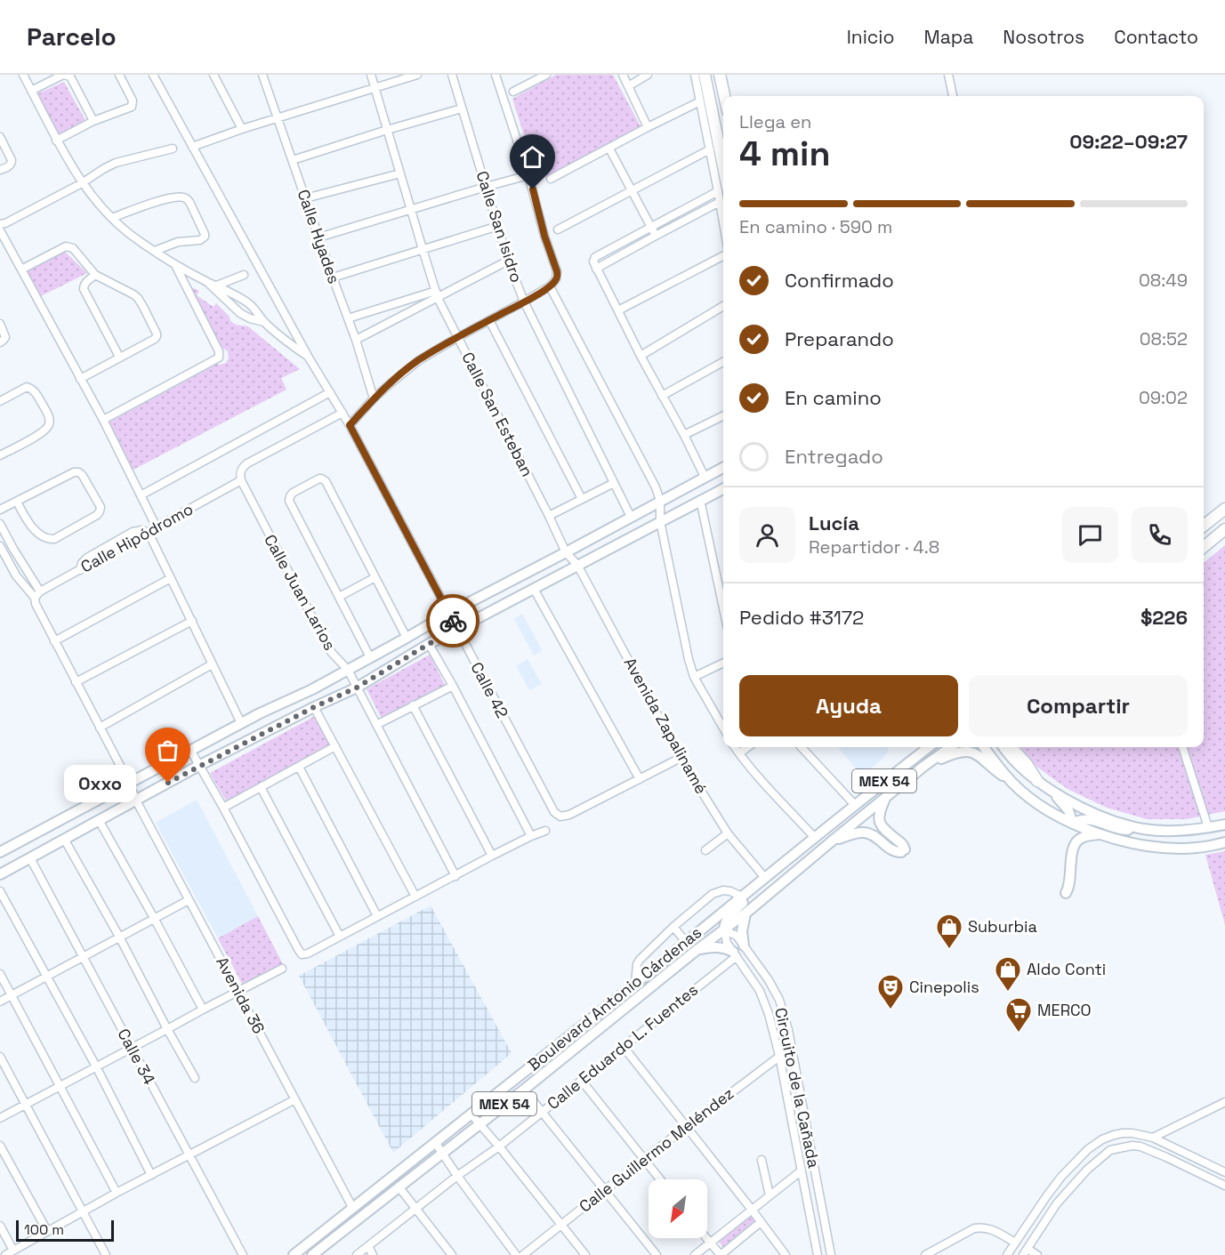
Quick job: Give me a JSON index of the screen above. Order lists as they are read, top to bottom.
{
  "streets": {
    "main road": ["MEX 54", "Boulevard Antonio Cárdenas"],
    "street": [
      "Calle San Isidro",
      "Calle Hyades",
      "Calle San Esteban",
      "Calle Hipódromo",
      "Calle Juan Larios",
      "Calle 42",
      "Avenida Zapalinamé",
      "Avenida 36",
      "Calle Eduardo L. Fuentes",
      "Calle 34",
      "Circuito de la Cañada",
      "Calle Guillermo Meléndez"
    ]
  },
  "crossings": [
    ["Calle San Esteban", "Avenida Zapalinamé"],
    ["Calle Hipódromo", "Calle Juan Larios"],
    ["Calle Hipódromo", "Calle 42"],
    ["Calle Hipódromo", "Avenida 36"],
    ["Avenida Zapalinamé", "MEX 54"],
    ["MEX 54", "Boulevard Antonio Cárdenas"],
    ["MEX 54", "Circuito de la Cañada"],
    ["Avenida 36", "Boulevard Antonio Cárdenas"],
    ["Boulevard Antonio Cárdenas", "Circuito de la Cañada"],
    ["Calle Eduardo L. Fuentes", "Circuito de la Cañada"],
    ["Circuito de la Cañada", "Calle Guillermo Meléndez"]
  ],
  "places": {
    "other": ["Oxxo"],
    "shop": ["Suburbia", "Aldo Conti"],
    "theatre": ["Cinepolis"],
    "supermarket": ["MERCO"]
  },
  "scale_bar": "100 m",
  "north": "bottom left",
  "page": {
    "header": "Parcelo",
    "nav": [
      "Inicio",
      "Mapa",
      "Nosotros",
      "Contacto"
    ],
    "heading": ["4 min", "Llega en", "09:22–09:27"],
    "panel": [
      "Lucía",
      "Repartidor · 4.8",
      "Pedido #3172",
      "$226"
    ],
    "bar": "En camino · 590 m",
    "list": [
      ["Confirmado", "08:49"],
      ["Preparando", "08:52"],
      ["En camino", "09:02"],
      "Entregado"
    ],
    "buttons": ["Ayuda", "Compartir"],
    "bubble": "Oxxo",
    "scale": "100 m"
  }
}
